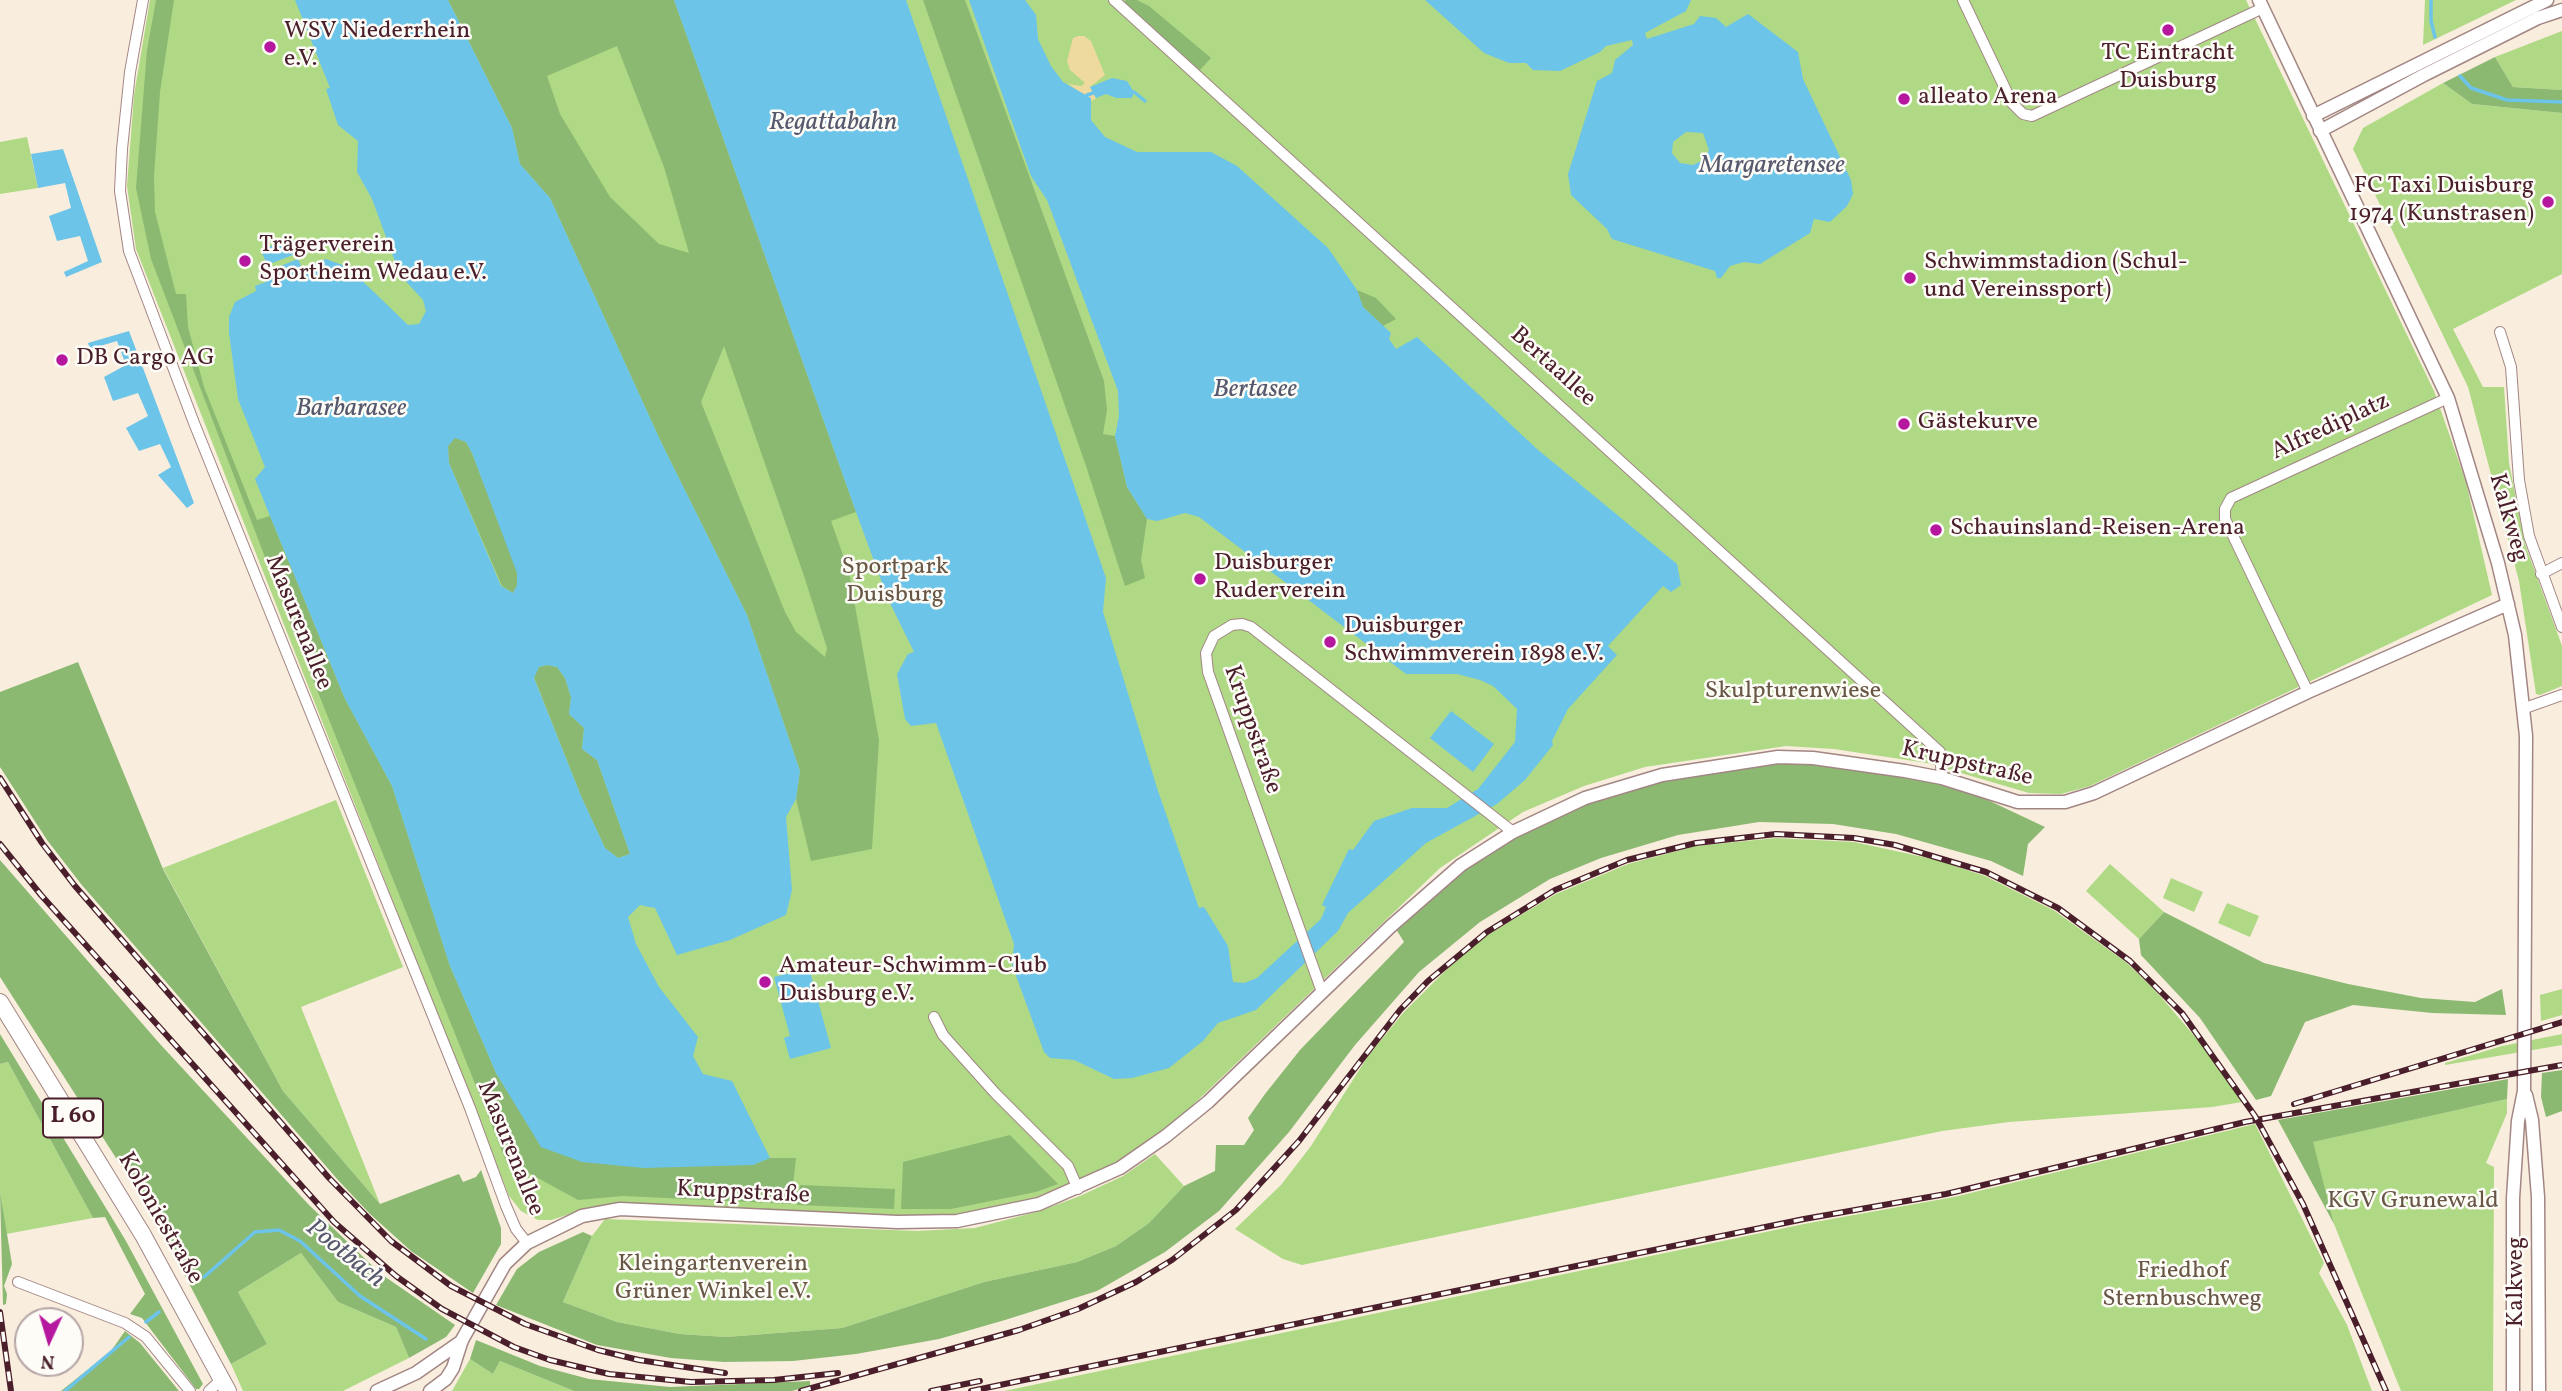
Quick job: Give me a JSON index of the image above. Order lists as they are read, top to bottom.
{
  "streets": {
    "main road": ["L 60", "Koloniestraße"],
    "street": [
      "Bertaallee",
      "Alfrediplatz",
      "Kalkweg",
      "Masurenallee",
      "Kruppstraße"
    ]
  },
  "crossings": [
    ["Bertaallee", "Kruppstraße"],
    ["Alfrediplatz", "Kalkweg"],
    ["Alfrediplatz", "Kruppstraße"],
    ["Kalkweg", "Kruppstraße"],
    ["Masurenallee", "Kruppstraße"]
  ],
  "water": [
    "Regattabahn",
    "Margaretensee",
    "Bertasee",
    "Barbarasee",
    "Pootbach"
  ],
  "parks": [
    "Sportpark Duisburg",
    "Skulpturenwiese",
    "KGV Grunewald",
    "Kleingartenverein Grüner Winkel e.V.",
    "Friedhof Sternbuschweg"
  ],
  "places": [
    "TC Eintracht Duisburg",
    "WSV Niederrhein e.V.",
    "alleato Arena",
    "FC Taxi Duisburg 1974 (Kunstrasen)",
    "Trägerverein Sportheim Wedau e.V.",
    "Schwimmstadion (Schul- und Vereinssport)",
    "DB Cargo AG",
    "Gästekurve",
    "Schauinsland-Reisen-Arena",
    "Duisburger Ruderverein",
    "Duisburger Schwimmverein 1898 e.V.",
    "Amateur-Schwimm-Club Duisburg e.V."
  ],
  "north": "bottom"
}
